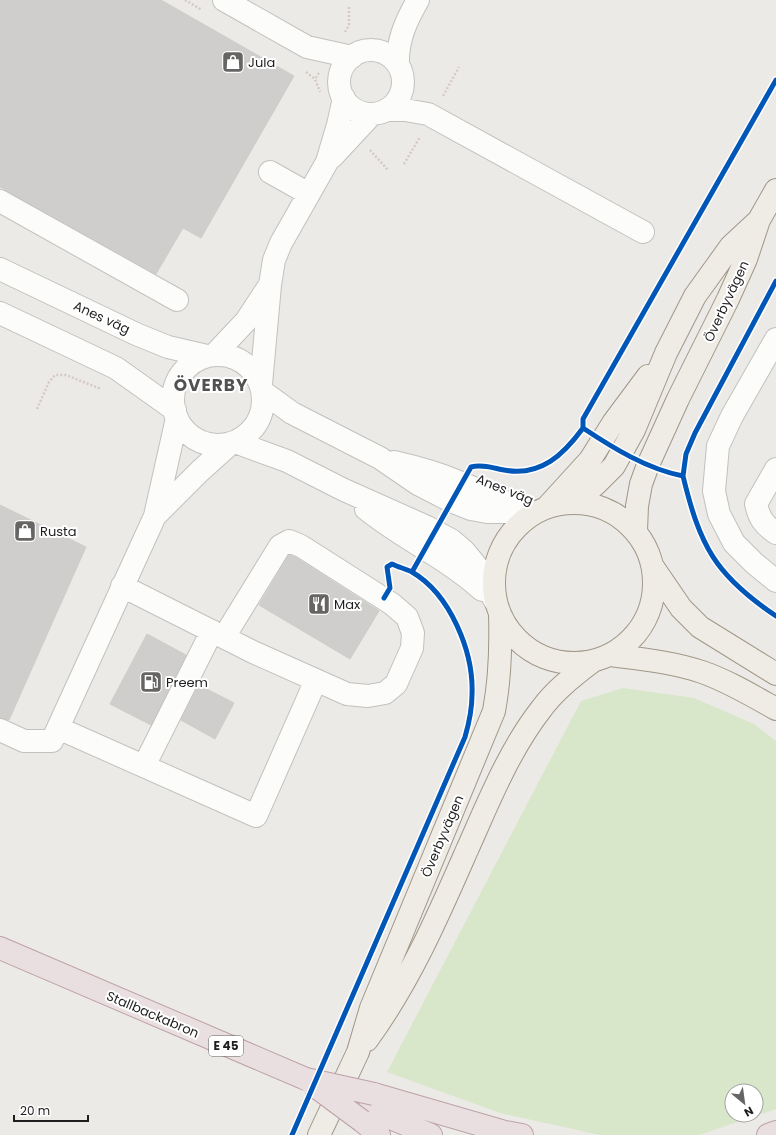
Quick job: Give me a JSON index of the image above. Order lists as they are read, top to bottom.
{
  "streets": {
    "highway": ["Stallbackabron", "E 45"],
    "main road": ["Överbyvägen"],
    "street": ["Anes väg"]
  },
  "crossings": [
    ["Överbyvägen", "Anes väg"]
  ],
  "districts": ["ÖVERBY"],
  "places": {
    "shop": ["Jula", "Rusta"],
    "restaurant": ["Max"],
    "fuel station": ["Preem"]
  },
  "scale_bar": "20 m",
  "north": "bottom right"
}
